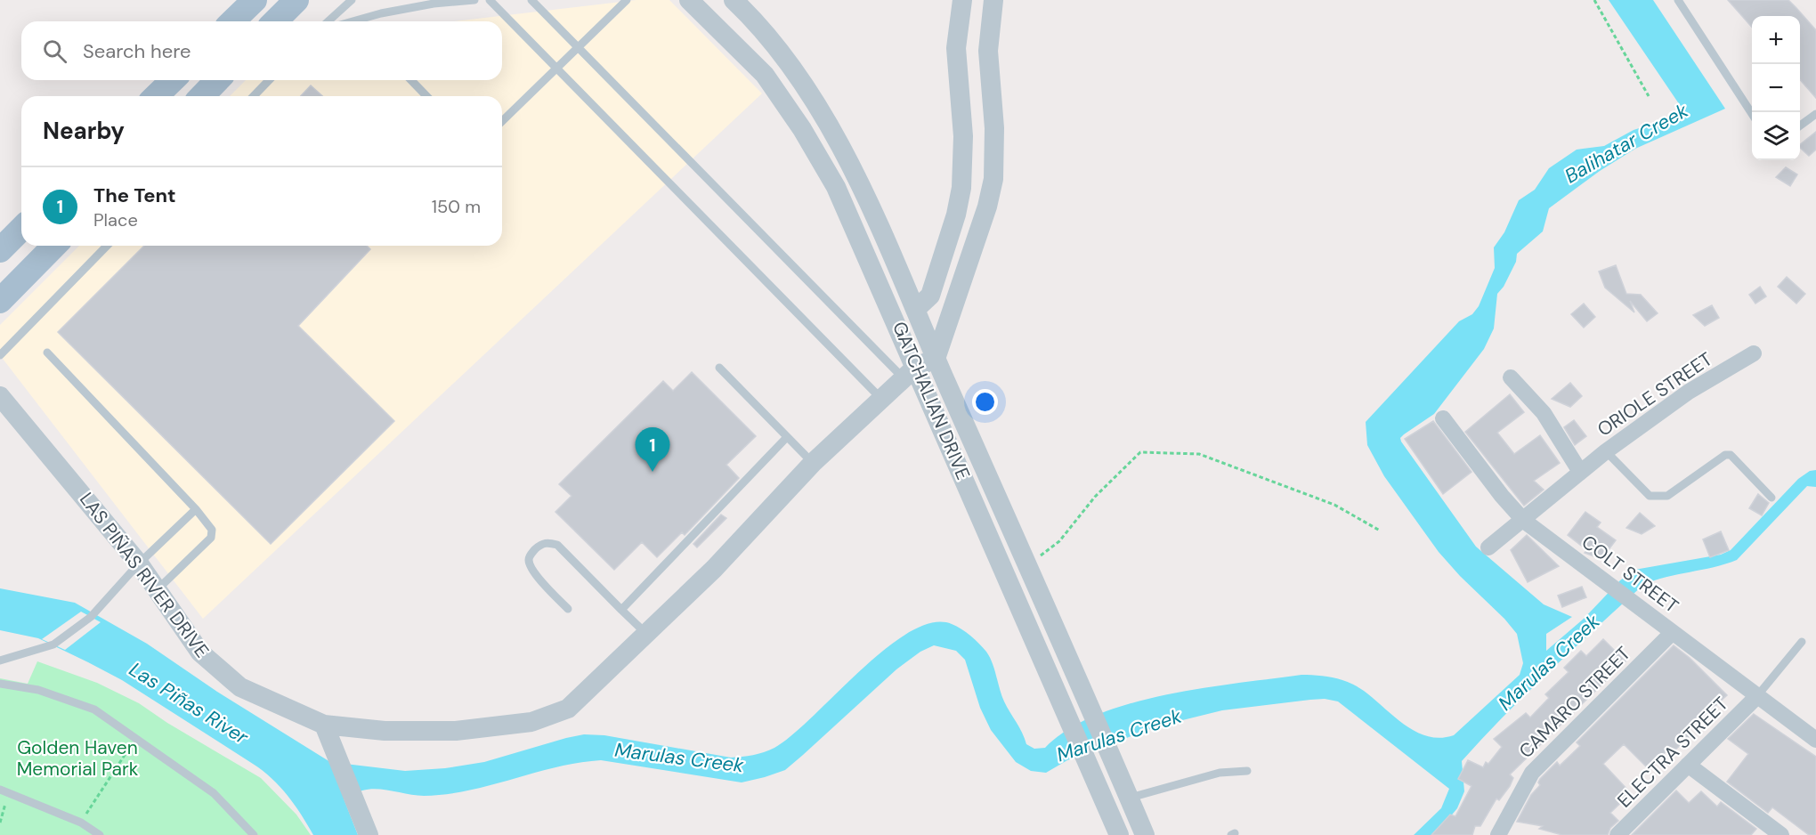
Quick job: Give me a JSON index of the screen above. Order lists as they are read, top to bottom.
{
  "streets": {
    "street": [
      "ORIOLE STREET",
      "GATCHALIAN DRIVE",
      "COLT STREET",
      "LAS PIÑAS RIVER DRIVE",
      "CAMARO STREET",
      "ELECTRA STREET"
    ]
  },
  "crossings": [
    ["ORIOLE STREET", "COLT STREET"],
    ["GATCHALIAN DRIVE", "LAS PIÑAS RIVER DRIVE"],
    ["COLT STREET", "CAMARO STREET"],
    ["COLT STREET", "ELECTRA STREET"]
  ],
  "water": ["Balihatar Creek", "Marulas Creek", "Las Piñas River"],
  "parks": ["Golden Haven Memorial Park"],
  "page": {
    "map_buttons": ["+", "−"],
    "search": "Search here",
    "heading": "Nearby",
    "list": [
      {
        "mark": "1",
        "name": "The Tent",
        "note": "Place",
        "value": "150 m"
      }
    ],
    "pins": "1"
  }
}
